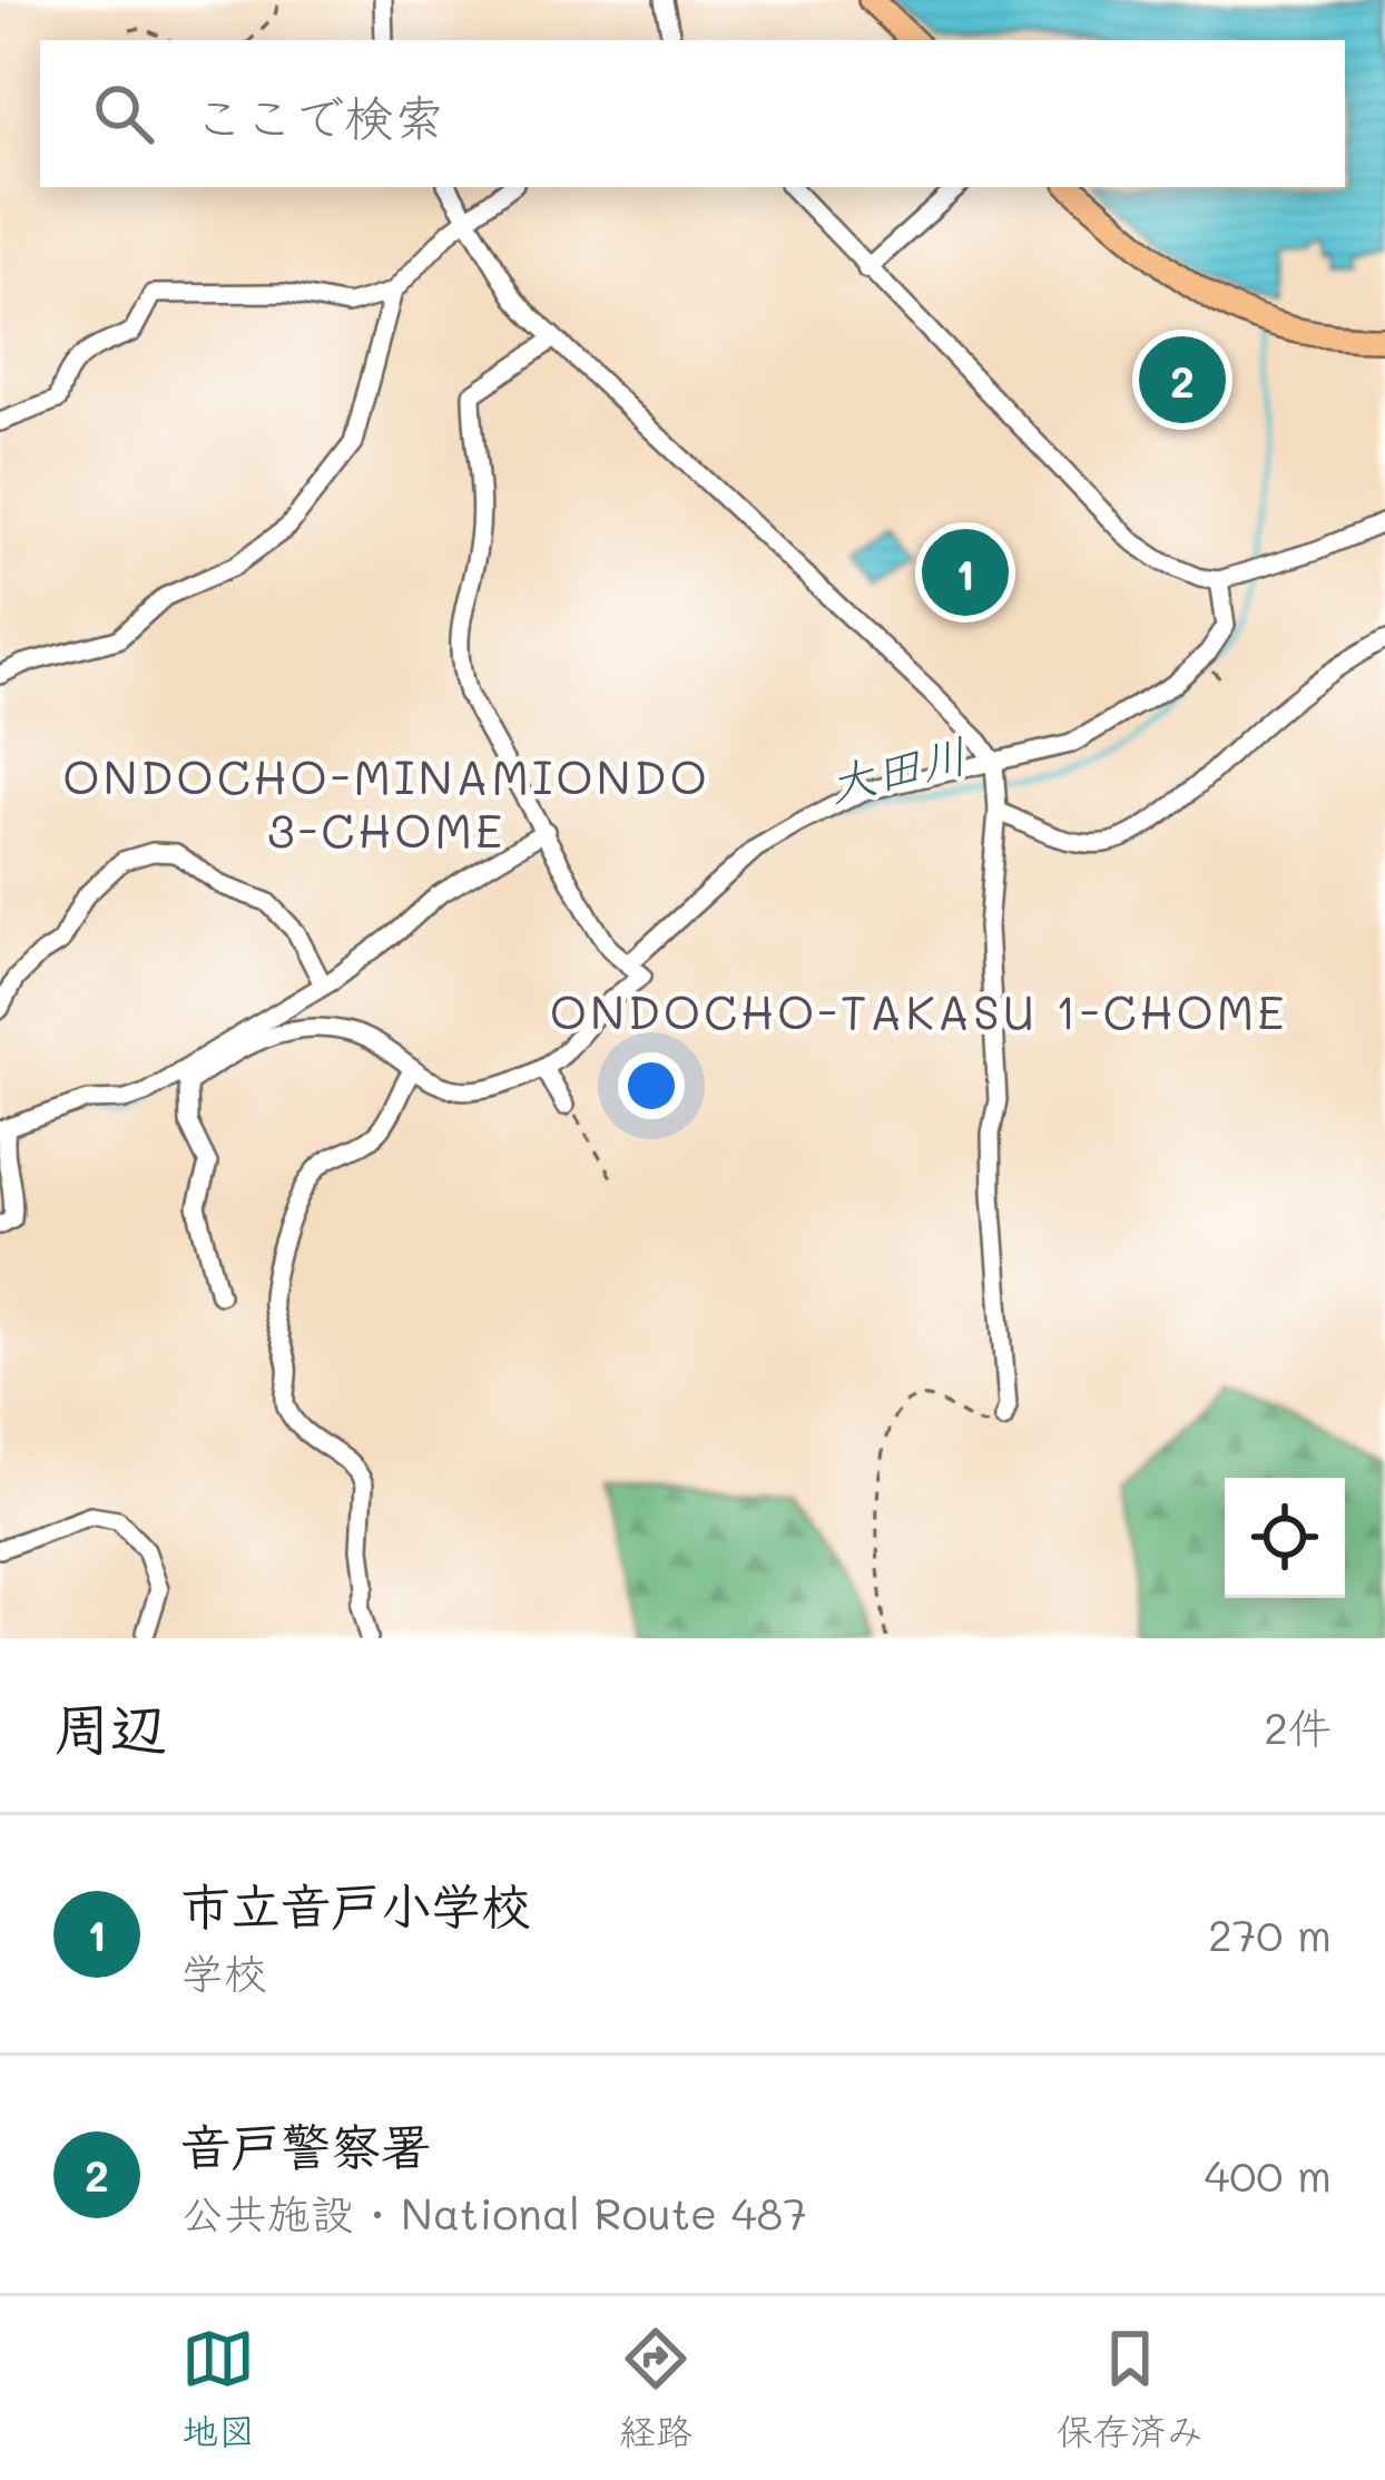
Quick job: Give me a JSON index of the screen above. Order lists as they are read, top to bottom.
{
  "districts": ["ONDOCHO-MINAMIONDO 3-CHOME", "ONDOCHO-TAKASU 1-CHOME"],
  "water": ["大田川"],
  "page": {
    "search": "ここで検索",
    "pins": ["2", "1"],
    "heading": ["周辺", "2件"],
    "list": [
      {
        "mark": "1",
        "name": "市立音戸小学校",
        "note": "学校",
        "value": "270 m"
      },
      {
        "mark": "2",
        "name": "音戸警察署",
        "note": "公共施設 · National Route 487",
        "value": "400 m"
      }
    ],
    "nav": ["地図", "経路", "保存済み"]
  }
}
